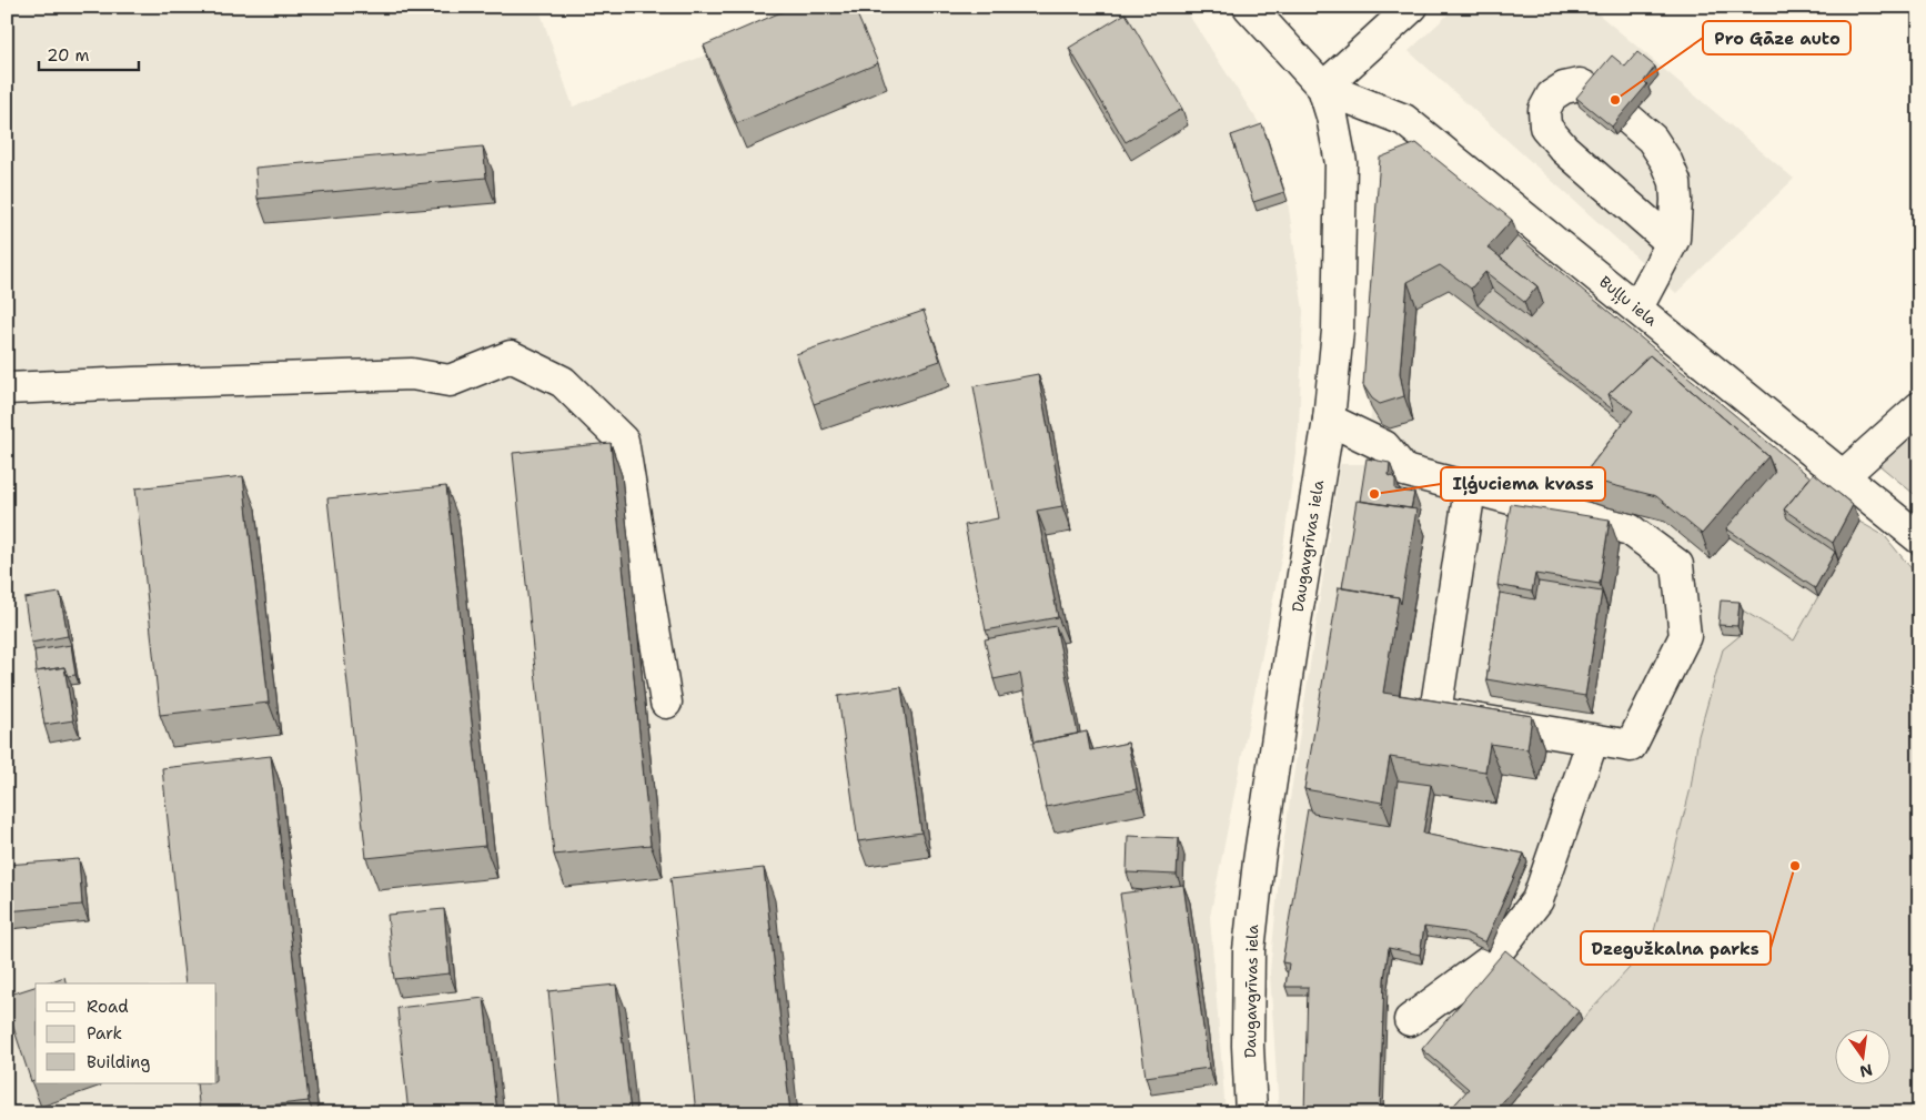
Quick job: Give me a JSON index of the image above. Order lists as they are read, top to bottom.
{
  "streets": {
    "main road": ["Buļļu iela", "Daugavgrīvas iela"]
  },
  "crossings": [
    ["Buļļu iela", "Daugavgrīvas iela"]
  ],
  "places": ["Pro Gāze auto", "Iļģuciema kvass", "Dzegužkalna parks"],
  "legend": ["Road", "Park", "Building"],
  "scale_bar": "20 m",
  "north": "bottom"
}
